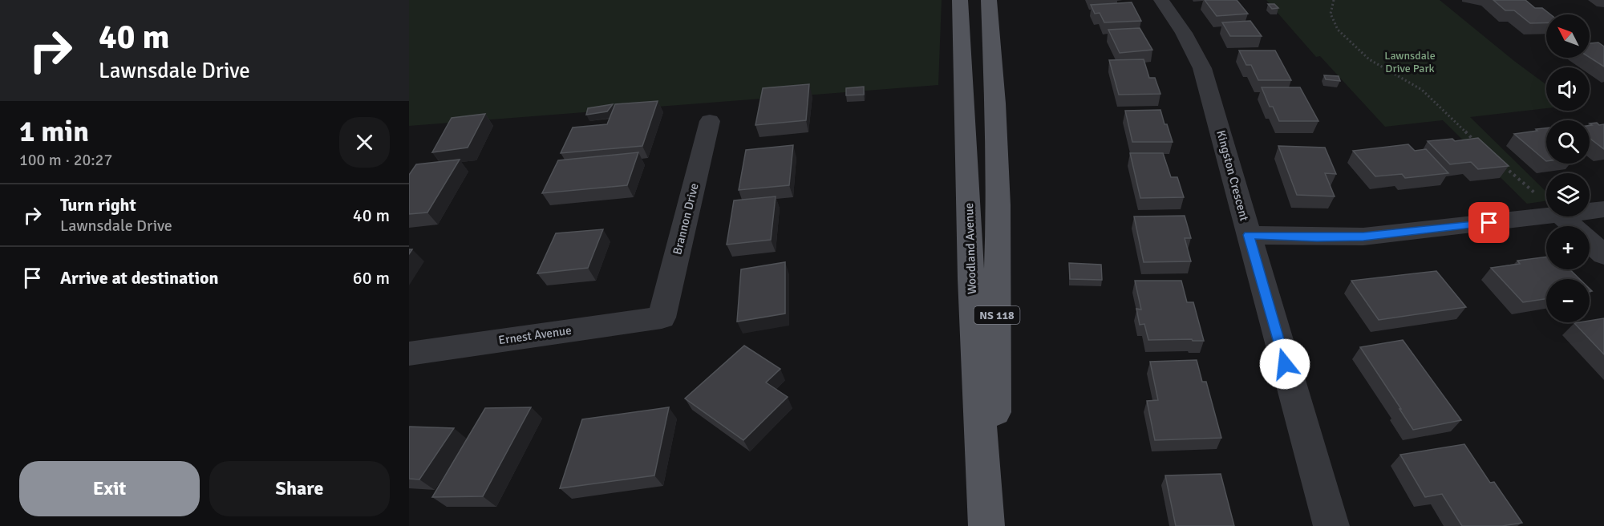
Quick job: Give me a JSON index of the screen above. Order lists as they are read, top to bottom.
{
  "streets": {
    "main road": ["Woodland Avenue", "NS 118"],
    "street": ["Kingston Crescent", "Brannon Drive", "Ernest Avenue"]
  },
  "crossings": [
    ["Brannon Drive", "Ernest Avenue"]
  ],
  "parks": ["Lawnsdale Drive Park"],
  "north": "top left",
  "page": {
    "turn": ["40 m", "Lawnsdale Drive"],
    "map_buttons": ["+", "−"],
    "heading": ["1 min", "100 m · 20:27"],
    "list": [
      {
        "name": "Turn right",
        "note": "Lawnsdale Drive",
        "value": "40 m"
      },
      {
        "name": "Arrive at destination",
        "value": "60 m"
      }
    ],
    "buttons": ["Exit", "Share"]
  }
}
